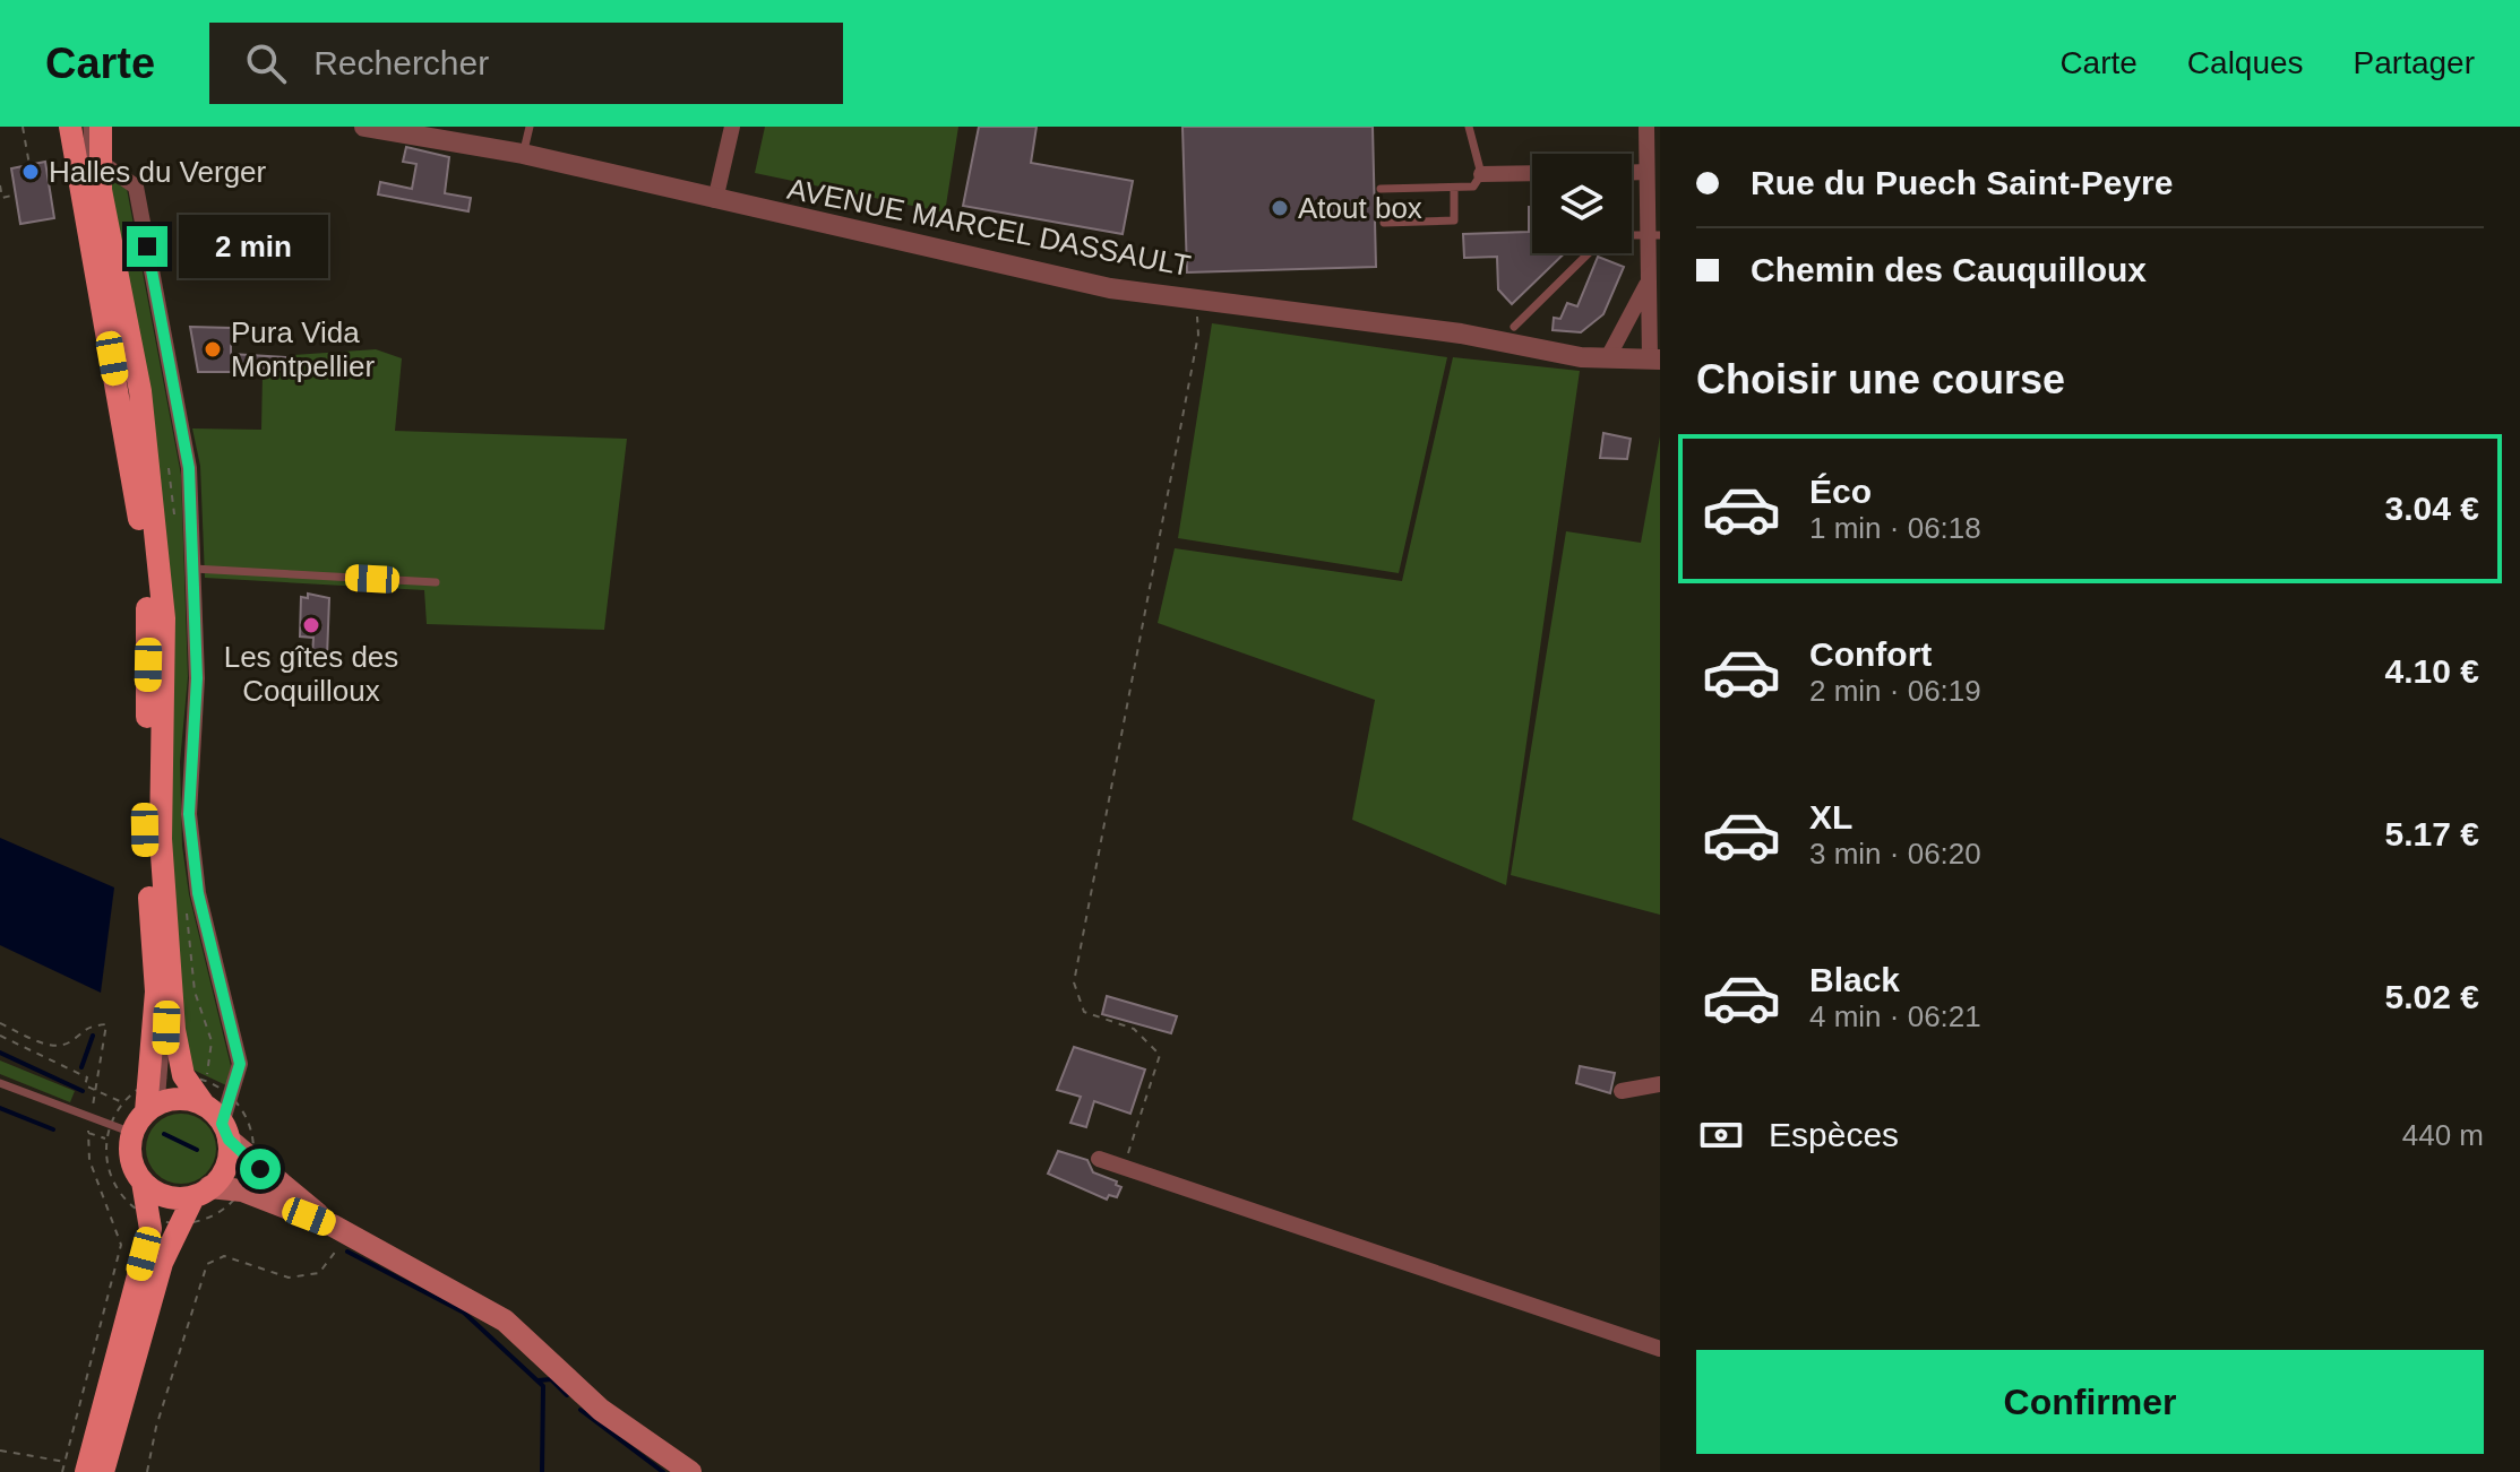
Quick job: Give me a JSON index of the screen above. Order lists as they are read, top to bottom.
{
  "streets": {
    "street": ["AVENUE MARCEL DASSAULT"]
  },
  "places": [
    "Halles du Verger",
    "Atout box",
    "Pura Vida Montpellier",
    "Les gîtes des Coquilloux"
  ],
  "page": {
    "header": "Carte",
    "search": "Rechercher",
    "nav": ["Carte", "Calques", "Partager"],
    "banner": ["Rue du Puech Saint-Peyre", "Chemin des Cauquilloux"],
    "bubble": "2 min",
    "heading": "Choisir une course",
    "list": [
      {
        "name": "Éco",
        "note": "1 min · 06:18",
        "value": "3.04 €"
      },
      {
        "name": "Confort",
        "note": "2 min · 06:19",
        "value": "4.10 €"
      },
      {
        "name": "XL",
        "note": "3 min · 06:20",
        "value": "5.17 €"
      },
      {
        "name": "Black",
        "note": "4 min · 06:21",
        "value": "5.02 €"
      }
    ],
    "pay": ["Espèces", "440 m"],
    "buttons": "Confirmer"
  }
}
